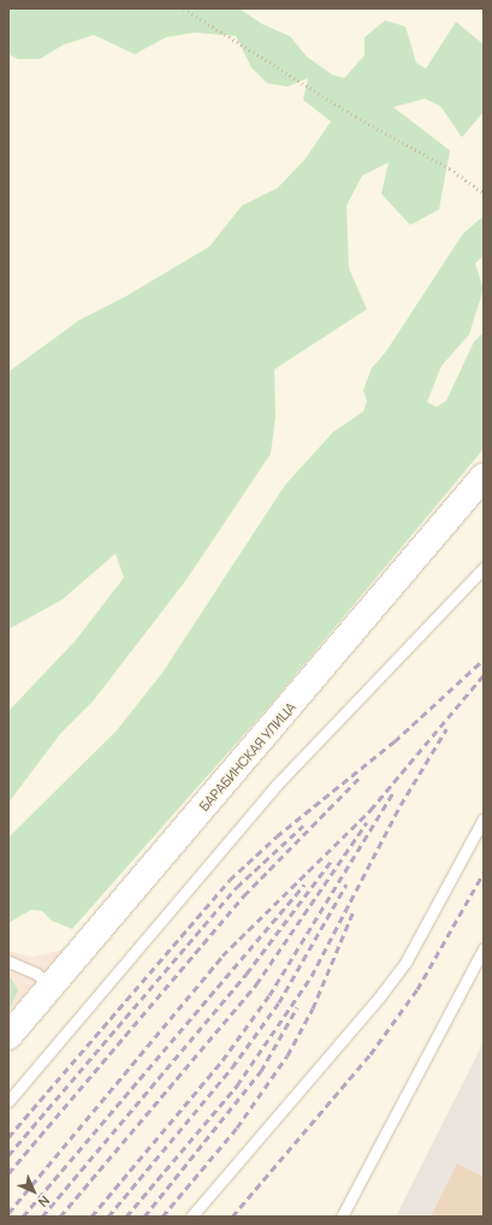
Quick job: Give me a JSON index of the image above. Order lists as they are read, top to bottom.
{
  "streets": {
    "main road": ["БАРАБИНСКАЯ УЛИЦА"]
  },
  "north": "bottom right"
}
